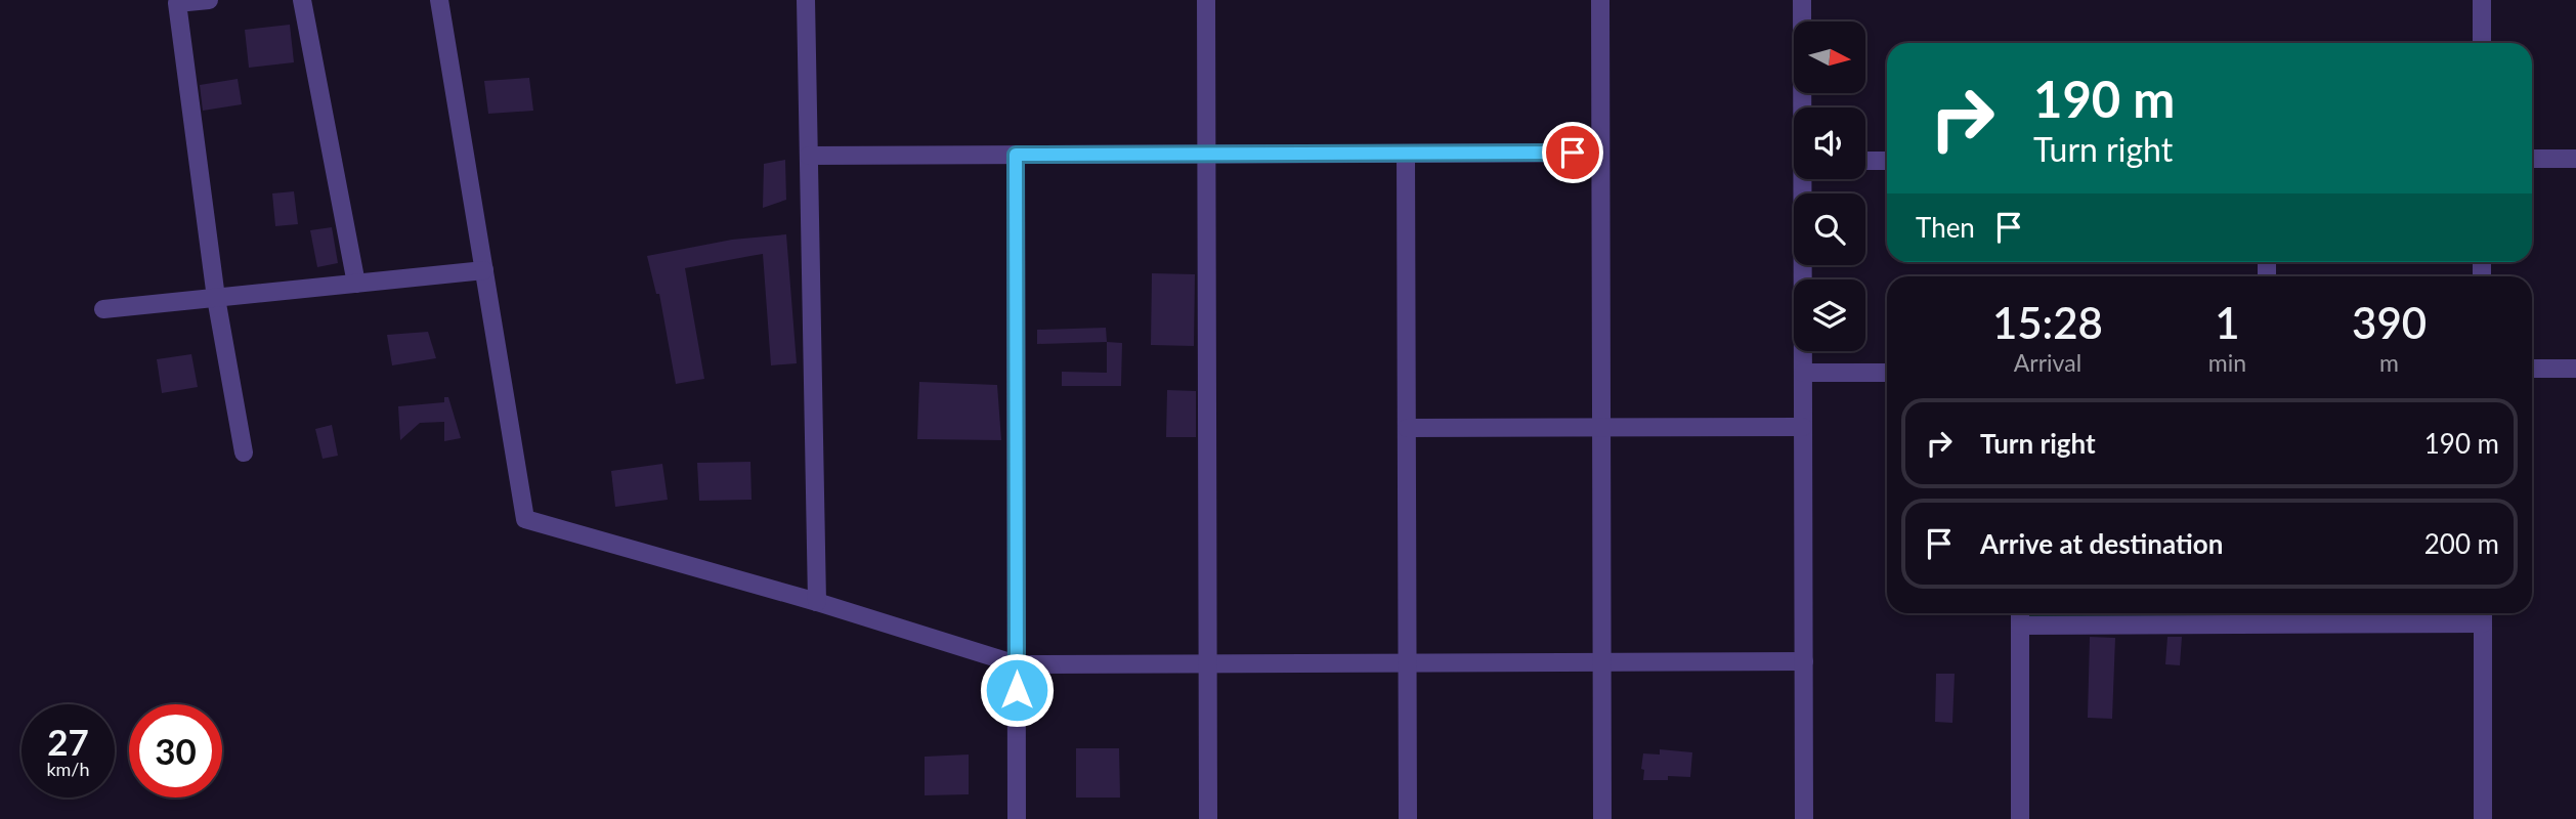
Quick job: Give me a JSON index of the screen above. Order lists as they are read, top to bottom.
{
  "north": "right",
  "page": {
    "turn": ["190 m", "Turn right"],
    "then": "Then",
    "eta": [
      "15:28",
      "Arrival",
      "1",
      "min",
      "390",
      "m"
    ],
    "list": [
      {
        "name": "Turn right",
        "value": "190 m"
      },
      {
        "name": "Arrive at destination",
        "value": "200 m"
      }
    ],
    "speed": "27 km/h",
    "limit": "30"
  }
}
